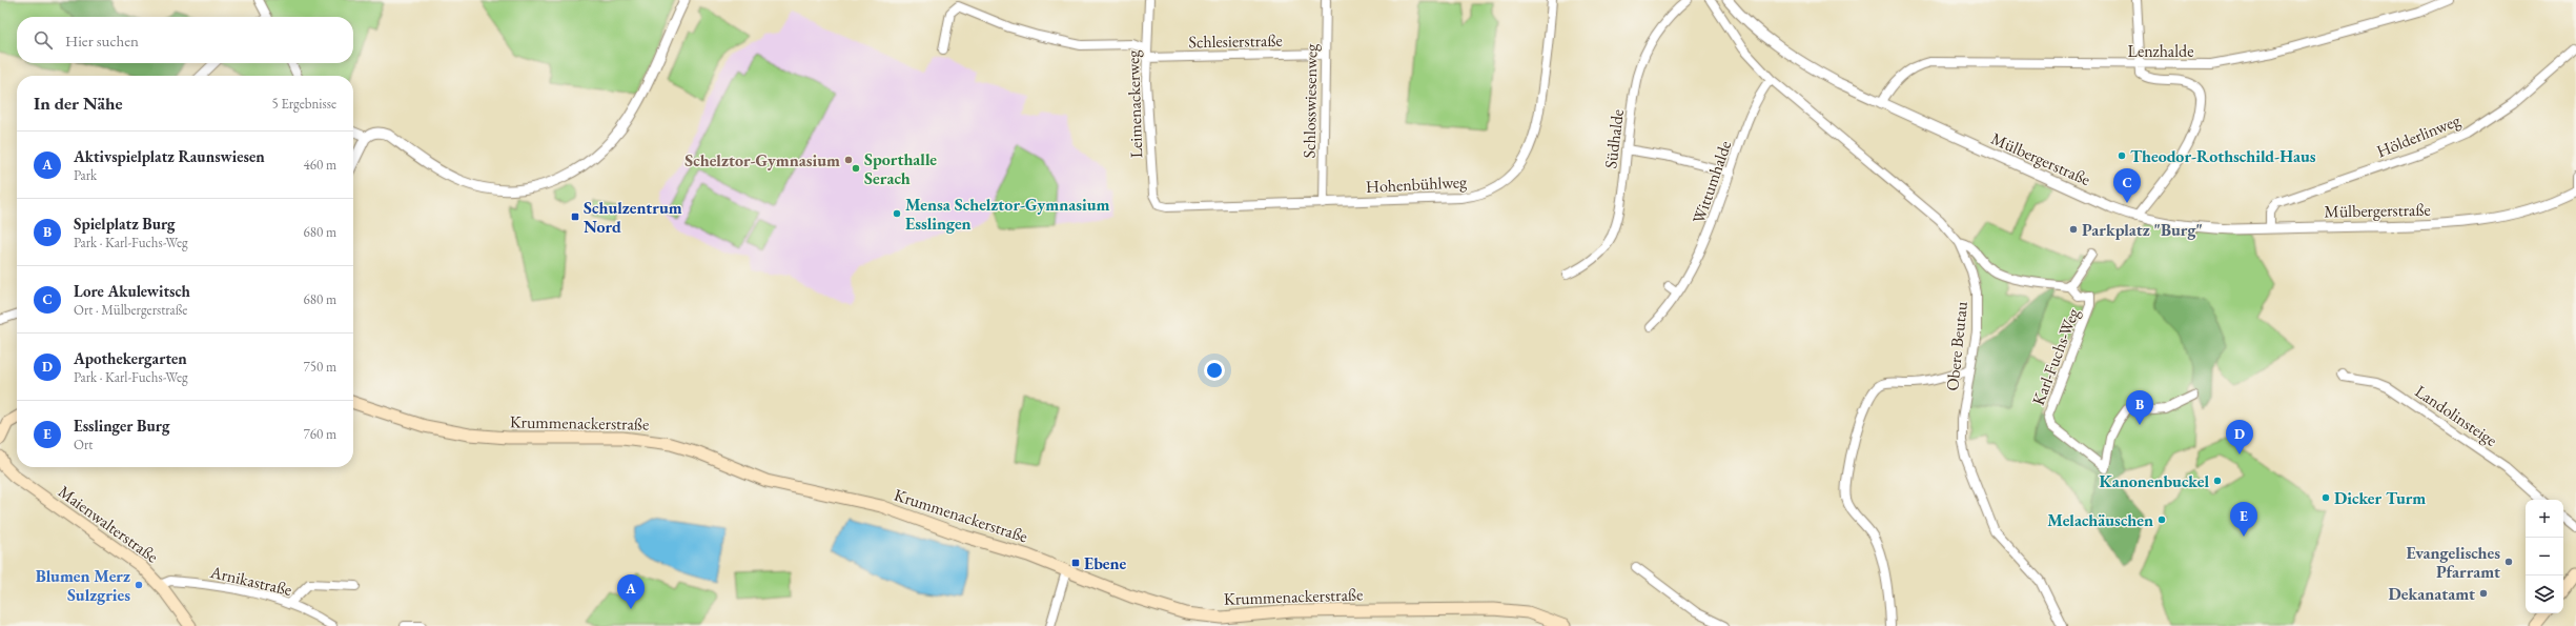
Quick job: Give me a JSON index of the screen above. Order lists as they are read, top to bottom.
{
  "streets": {
    "main road": ["Krummenackerstraße", "Maienwalterstraße"],
    "street": [
      "Schlesierstraße",
      "Lenzhalde",
      "Schlosswiesenweg",
      "Leimenackerweg",
      "Hölderlinweg",
      "Südhalde",
      "Mülbergerstraße",
      "Wittumhalde",
      "Hohenbühlweg",
      "Obere Beutau",
      "Karl-Fuchs-Weg",
      "Landolinsteige",
      "Arnikastraße"
    ]
  },
  "crossings": [
    ["Schlesierstraße", "Schlosswiesenweg"],
    ["Schlesierstraße", "Leimenackerweg"],
    ["Lenzhalde", "Mülbergerstraße"],
    ["Schlosswiesenweg", "Hohenbühlweg"],
    ["Leimenackerweg", "Hohenbühlweg"],
    ["Hölderlinweg", "Mülbergerstraße"],
    ["Wittumhalde", "Obere Beutau"],
    ["Maienwalterstraße", "Arnikastraße"]
  ],
  "places": {
    "other": [
      "Theodor-Rothschild-Haus",
      "Schelztor-Gymnasium",
      "Sporthalle Serach",
      "Mensa Schelztor-Gymnasium Esslingen",
      "Parkplatz \"Burg\"",
      "Kanonenbuckel",
      "Dicker Turm",
      "Melachäuschen",
      "Evangelisches Pfarramt",
      "Blumen Merz Sulzgries",
      "Dekanatamt"
    ],
    "transit": ["Schulzentrum Nord", "Ebene"]
  },
  "page": {
    "search": "Hier suchen",
    "heading": ["In der Nähe", "5 Ergebnisse"],
    "list": [
      {
        "mark": "A",
        "name": "Aktivspielplatz Raunswiesen",
        "note": "Park",
        "value": "460 m"
      },
      {
        "mark": "B",
        "name": "Spielplatz Burg",
        "note": "Park · Karl-Fuchs-Weg",
        "value": "680 m"
      },
      {
        "mark": "C",
        "name": "Lore Akulewitsch",
        "note": "Ort · Mülbergerstraße",
        "value": "680 m"
      },
      {
        "mark": "D",
        "name": "Apothekergarten",
        "note": "Park · Karl-Fuchs-Weg",
        "value": "750 m"
      },
      {
        "mark": "E",
        "name": "Esslinger Burg",
        "note": "Ort",
        "value": "760 m"
      }
    ],
    "pins": [
      "C",
      "B",
      "D",
      "E",
      "A"
    ],
    "map_buttons": ["+", "−"]
  }
}
